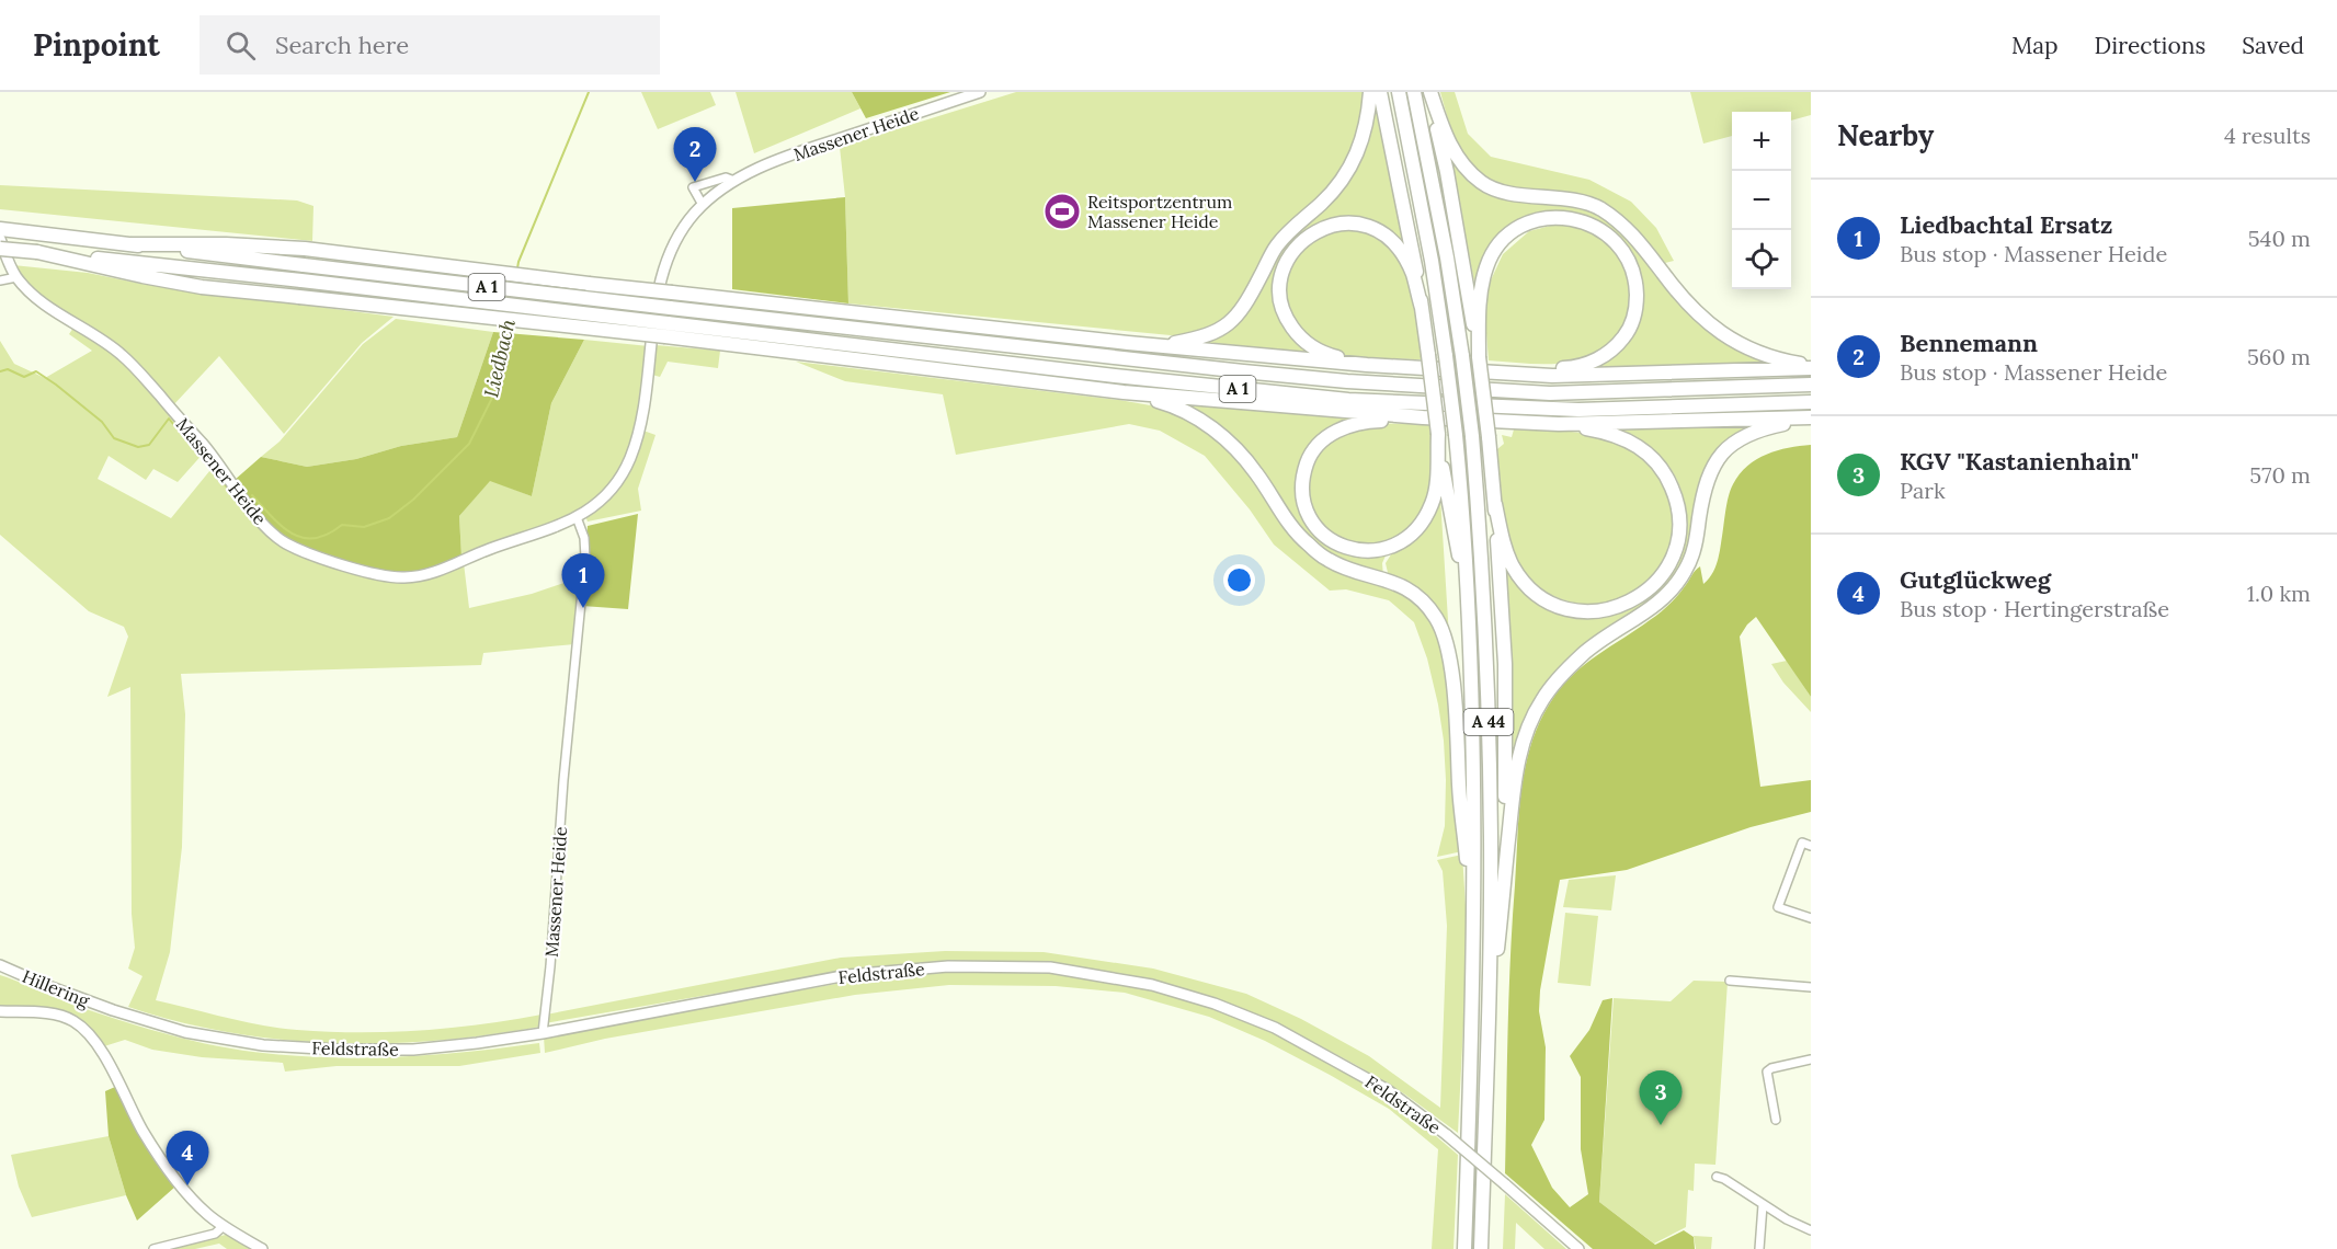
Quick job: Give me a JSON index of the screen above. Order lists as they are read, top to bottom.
{
  "streets": {
    "highway": ["A 1", "A 44"],
    "street": ["Massener Heide", "Feldstraße", "Hillering"]
  },
  "crossings": [
    ["Massener Heide", "Feldstraße"],
    ["Feldstraße", "Hillering"]
  ],
  "water": ["Liedbach"],
  "places": {
    "sports": ["Reitsportzentrum Massener Heide"]
  },
  "page": {
    "header": "Pinpoint",
    "search": "Search here",
    "nav": ["Map", "Directions", "Saved"],
    "heading": ["Nearby", "4 results"],
    "map_buttons": ["+", "−"],
    "pins": [
      "2",
      "1",
      "3",
      "4"
    ],
    "list": [
      {
        "mark": "1",
        "name": "Liedbachtal Ersatz",
        "note": "Bus stop · Massener Heide",
        "value": "540 m"
      },
      {
        "mark": "2",
        "name": "Bennemann",
        "note": "Bus stop · Massener Heide",
        "value": "560 m"
      },
      {
        "mark": "3",
        "name": "KGV \"Kastanienhain\"",
        "note": "Park",
        "value": "570 m"
      },
      {
        "mark": "4",
        "name": "Gutglückweg",
        "note": "Bus stop · Hertingerstraße",
        "value": "1.0 km"
      }
    ]
  }
}
